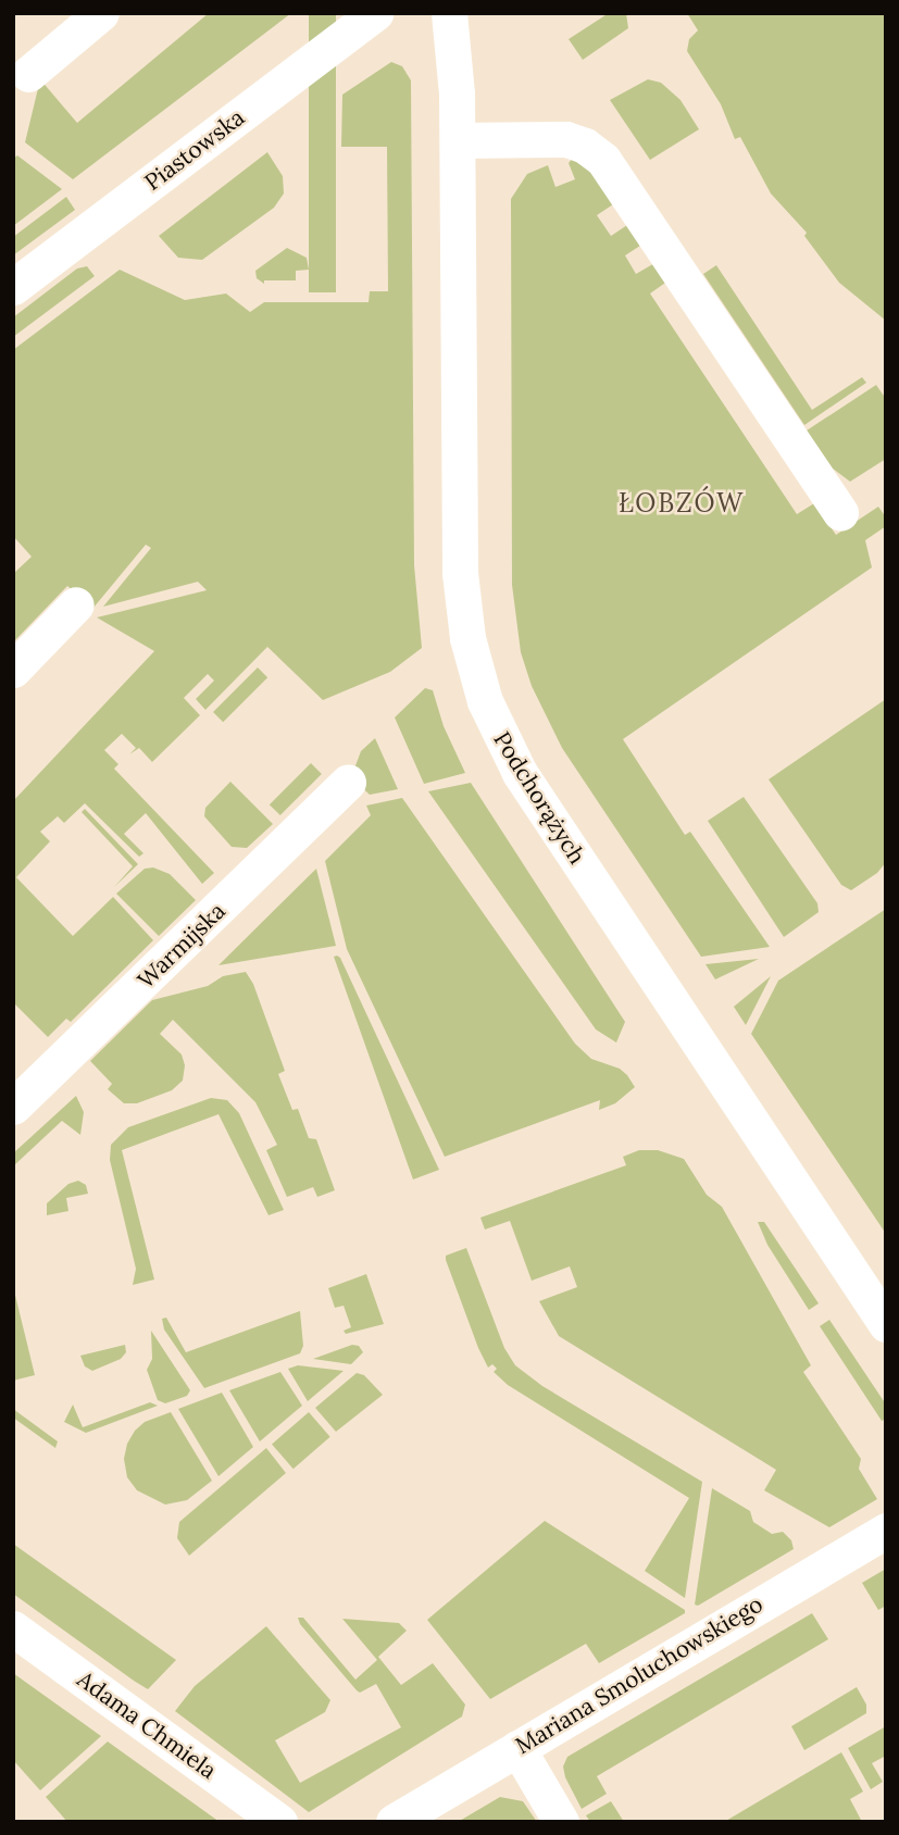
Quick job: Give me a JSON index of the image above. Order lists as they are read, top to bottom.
{
  "streets": {
    "street": [
      "Piastowska",
      "Podchorążych",
      "Warmijska",
      "Mariana Smoluchowskiego",
      "Adama Chmiela"
    ]
  },
  "districts": ["ŁOBZÓW"]
}
